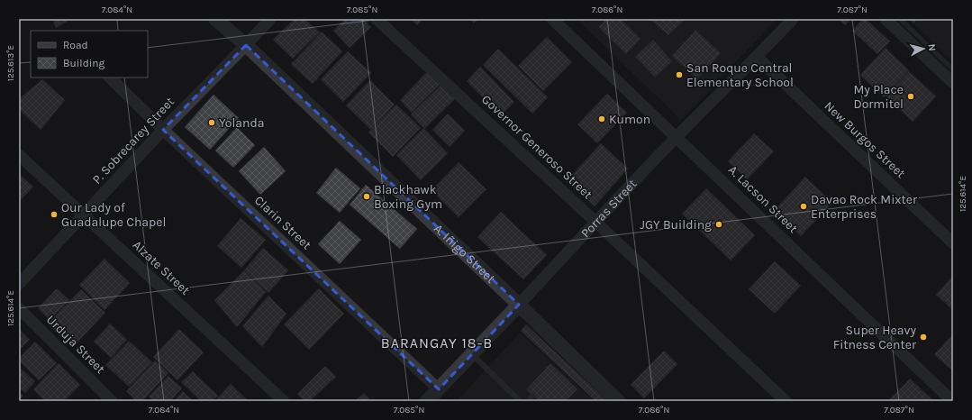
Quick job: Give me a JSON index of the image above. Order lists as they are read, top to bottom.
{
  "streets": {
    "street": [
      "New Burgos Street",
      "P. Sobrecarey Street",
      "Governor Generoso Street",
      "A. Lacson Street",
      "Porras Street",
      "Clarin Street",
      "A. Iñigo Street",
      "Alzate Street",
      "Urduja Street"
    ]
  },
  "crossings": [
    ["New Burgos Street", "Porras Street"],
    ["P. Sobrecarey Street", "Clarin Street"],
    ["P. Sobrecarey Street", "A. Iñigo Street"],
    ["P. Sobrecarey Street", "Alzate Street"],
    ["Governor Generoso Street", "Porras Street"],
    ["A. Lacson Street", "Porras Street"],
    ["Porras Street", "Clarin Street"],
    ["Porras Street", "A. Iñigo Street"]
  ],
  "districts": ["BARANGAY 18-B"],
  "places": [
    "San Roque Central Elementary School",
    "My Place Dormitel",
    "Kumon",
    "Yolanda",
    "Blackhawk Boxing Gym",
    "Davao Rock Mixter Enterprises",
    "Our Lady of Guadalupe Chapel",
    "JGY Building",
    "Super Heavy Fitness Center"
  ],
  "legend": ["Road", "Building"],
  "north": "right",
  "coordinates": [
    "7.084°N",
    "7.085°N",
    "7.086°N",
    "7.087°N",
    "125.613°E",
    "125.614°E"
  ]
}
